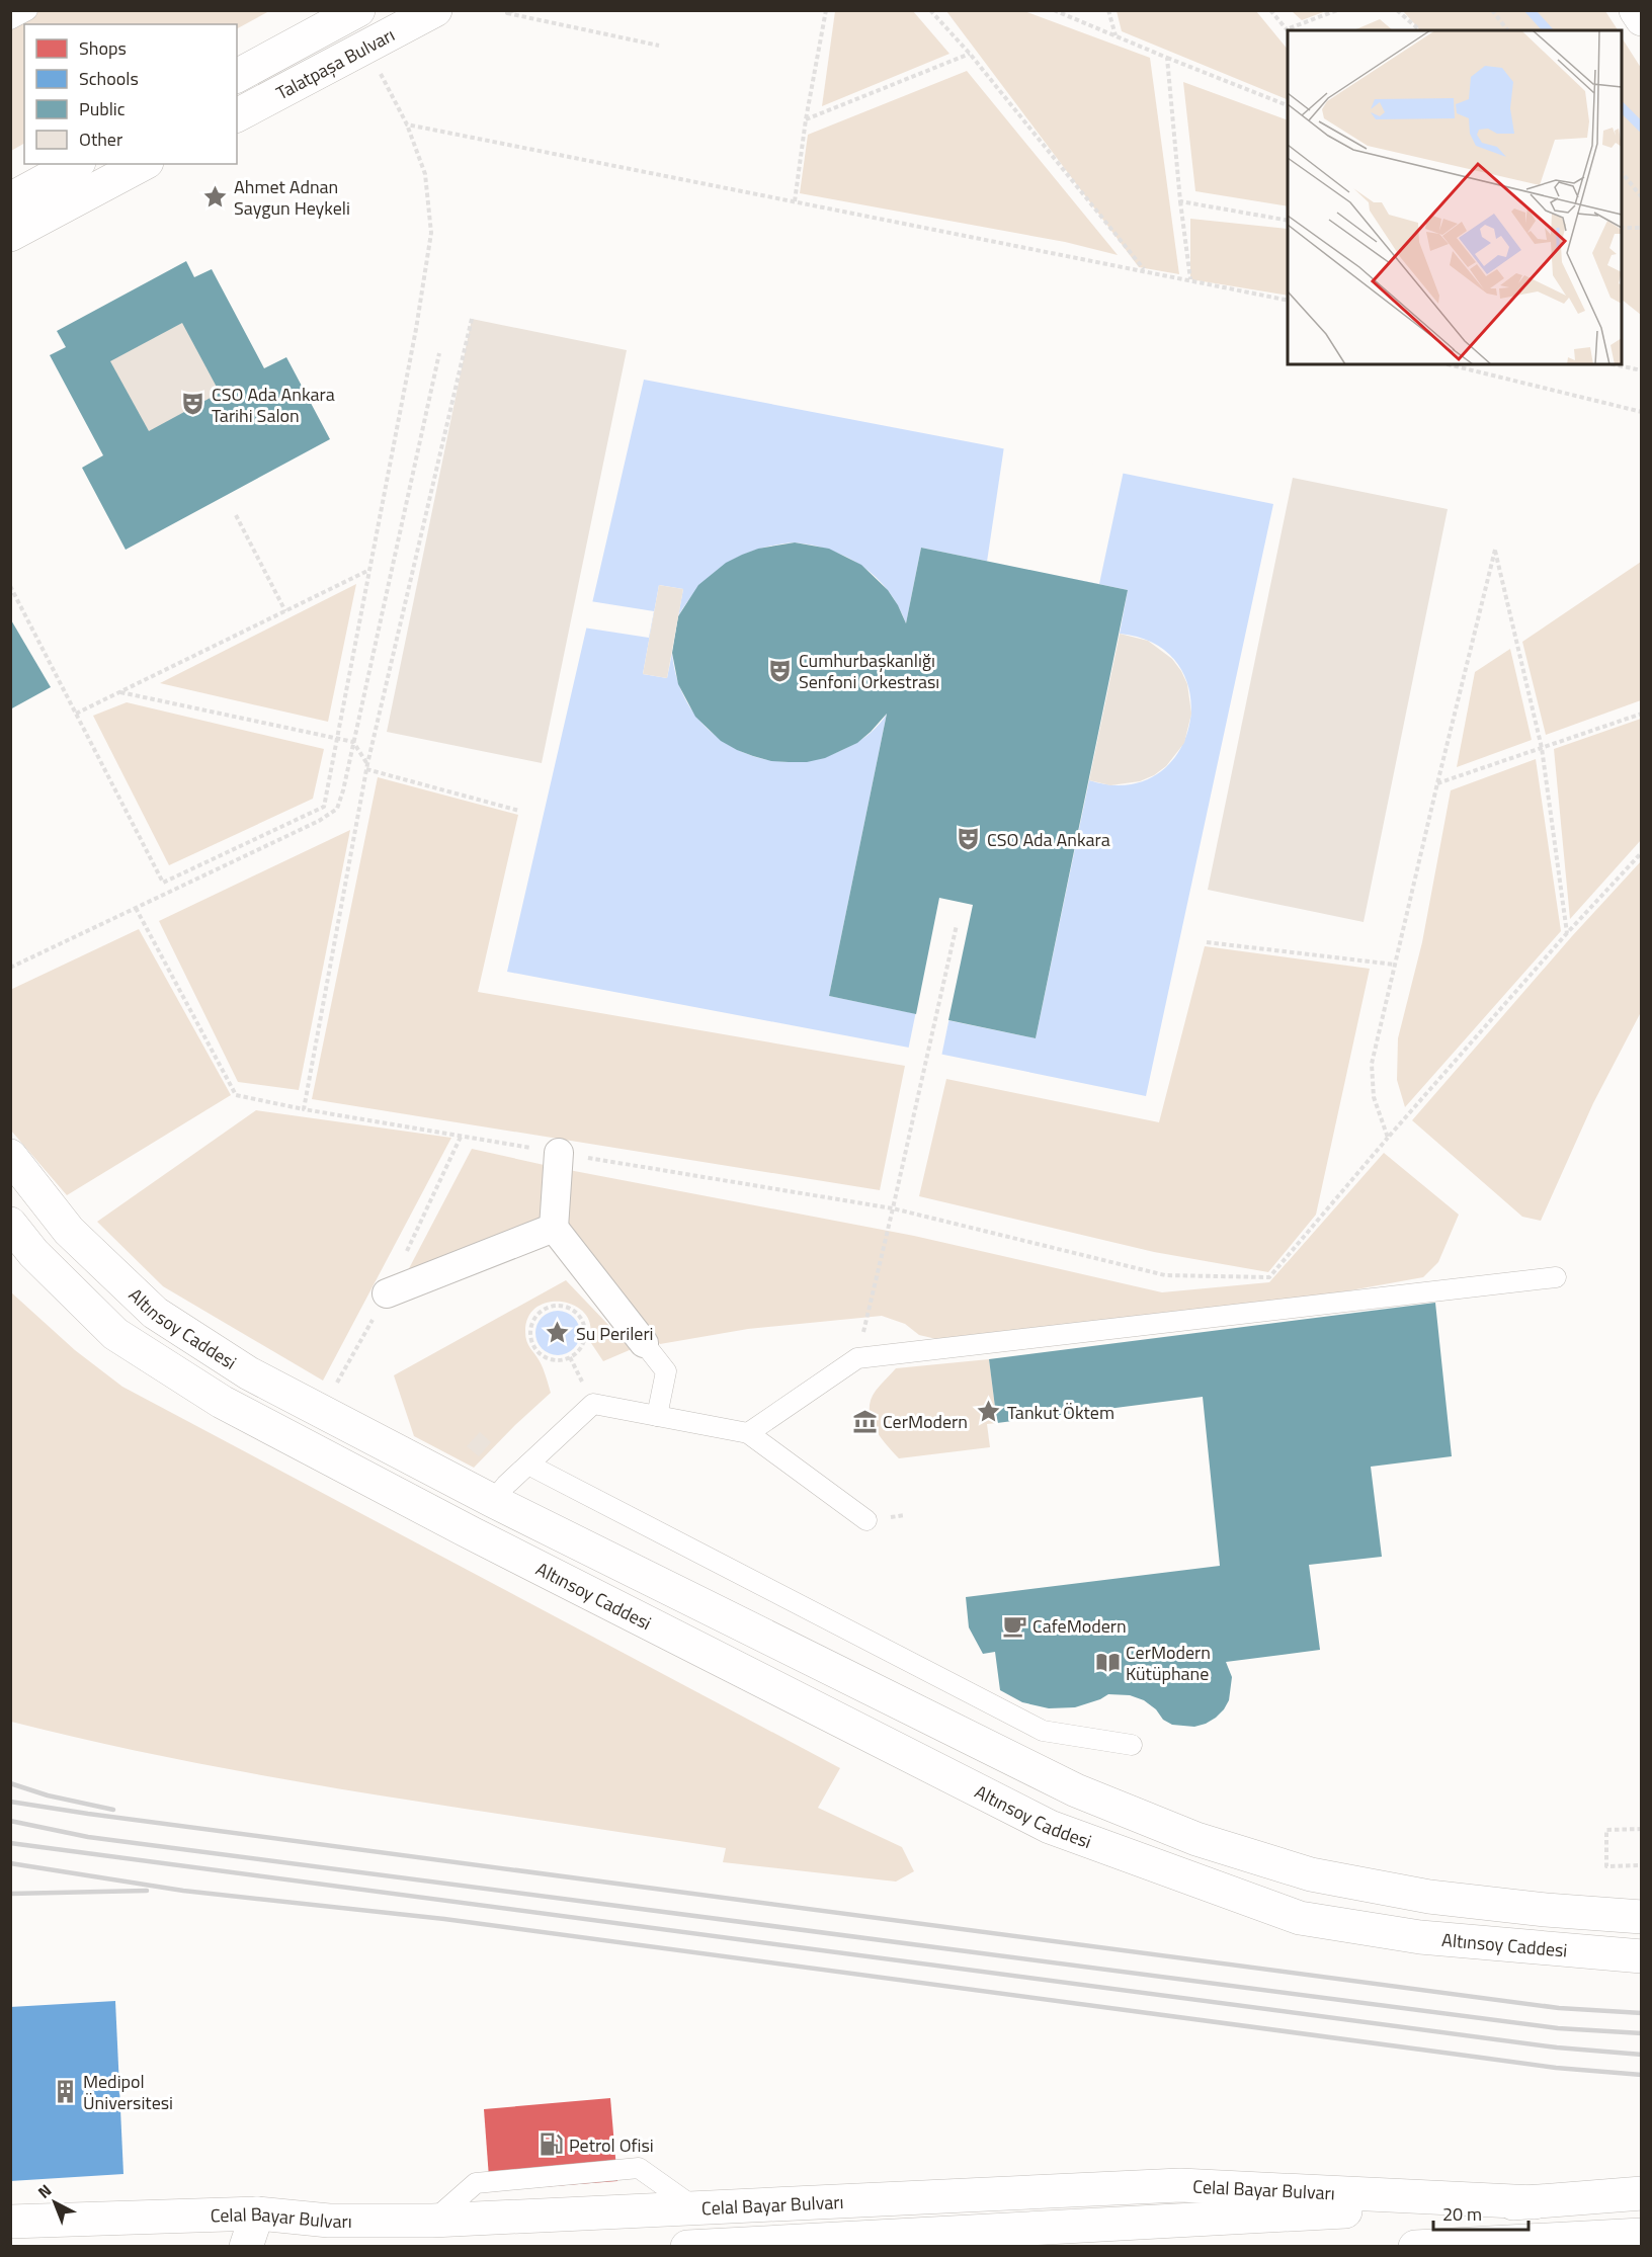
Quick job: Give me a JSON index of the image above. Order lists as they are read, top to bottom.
{
  "streets": {
    "street": ["Talatpaşa Bulvarı", "Altınsoy Caddesi", "Celal Bayar Bulvarı"]
  },
  "places": {
    "place": ["Ahmet Adnan Saygun Heykeli", "Su Perileri", "Tankut Öktem"],
    "theatre": ["CSO Ada Ankara Tarihi Salon", "Cumhurbaşkanlığı Senfoni Orkestrası", "CSO Ada Ankara"],
    "museum": ["CerModern"],
    "cafe": ["CafeModern"],
    "library": ["CerModern Kütüphane"],
    "building": ["Medipol Üniversitesi"],
    "fuel station": ["Petrol Ofisi"]
  },
  "legend": [
    "Shops",
    "Schools",
    "Public",
    "Other"
  ],
  "scale_bar": "20 m",
  "north": "top left"
}
